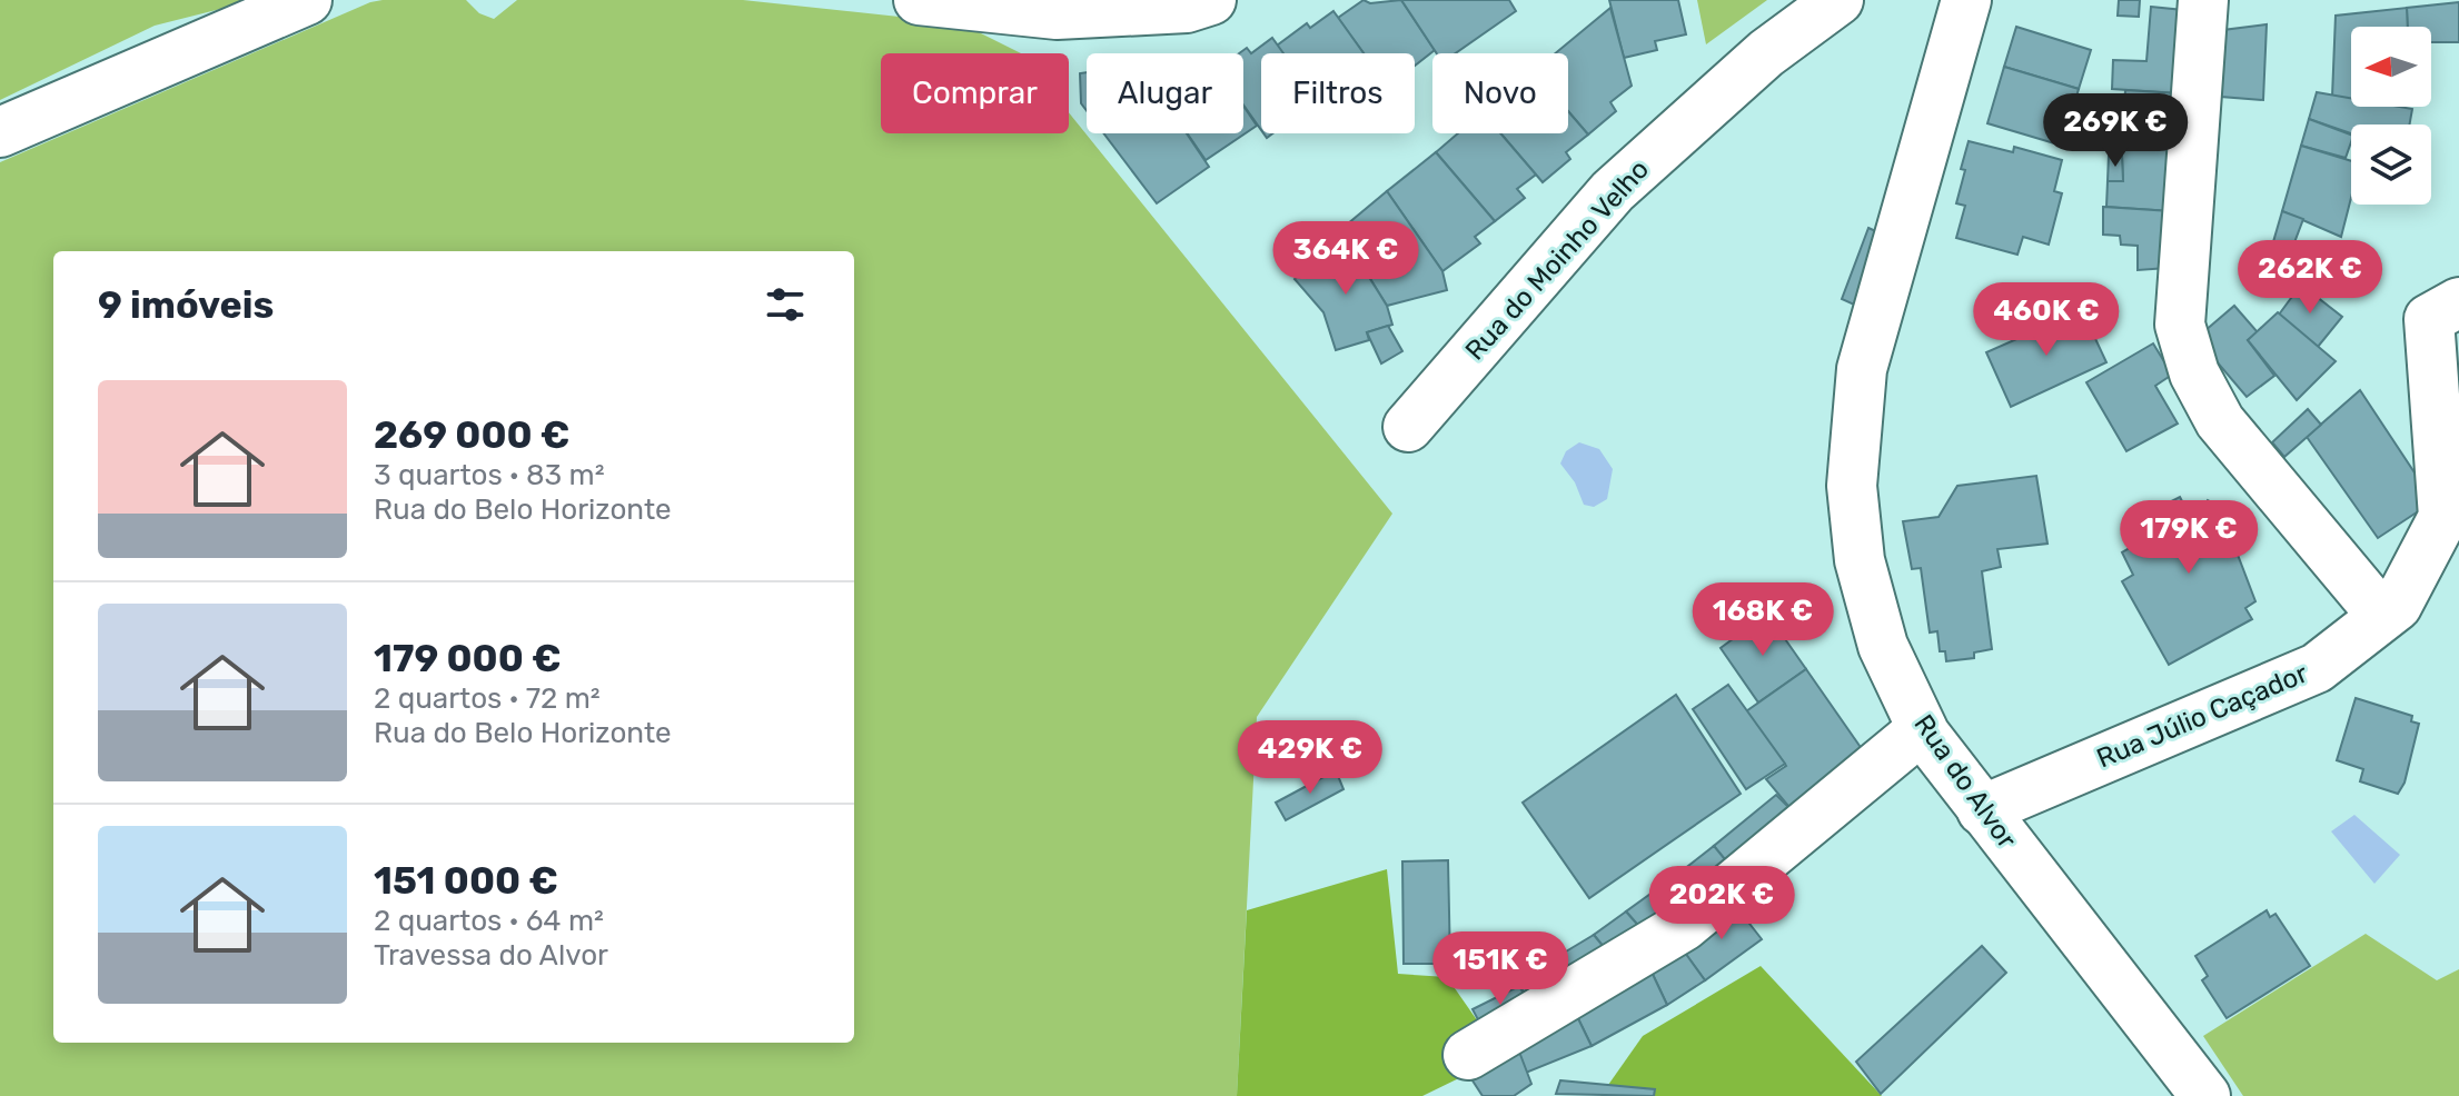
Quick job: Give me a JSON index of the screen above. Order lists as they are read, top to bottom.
{
  "streets": {
    "street": ["Rua do Moinho Velho", "Rua Júlio Caçador", "Rua do Alvor"]
  },
  "crossings": [
    ["Rua Júlio Caçador", "Rua do Alvor"]
  ],
  "north": "left",
  "page": {
    "chip": [
      "Comprar",
      "Alugar",
      "Filtros",
      "Novo"
    ],
    "price": [
      "269K €",
      "364K €",
      "262K €",
      "460K €",
      "179K €",
      "168K €",
      "429K €",
      "202K €",
      "151K €"
    ],
    "heading": "9 imóveis",
    "list": [
      {
        "name": "269 000 €",
        "note": "3 quartos · 83 m² · Rua do Belo Horizonte"
      },
      {
        "name": "179 000 €",
        "note": "2 quartos · 72 m² · Rua do Belo Horizonte"
      },
      {
        "name": "151 000 €",
        "note": "2 quartos · 64 m² · Travessa do Alvor"
      }
    ]
  }
}
